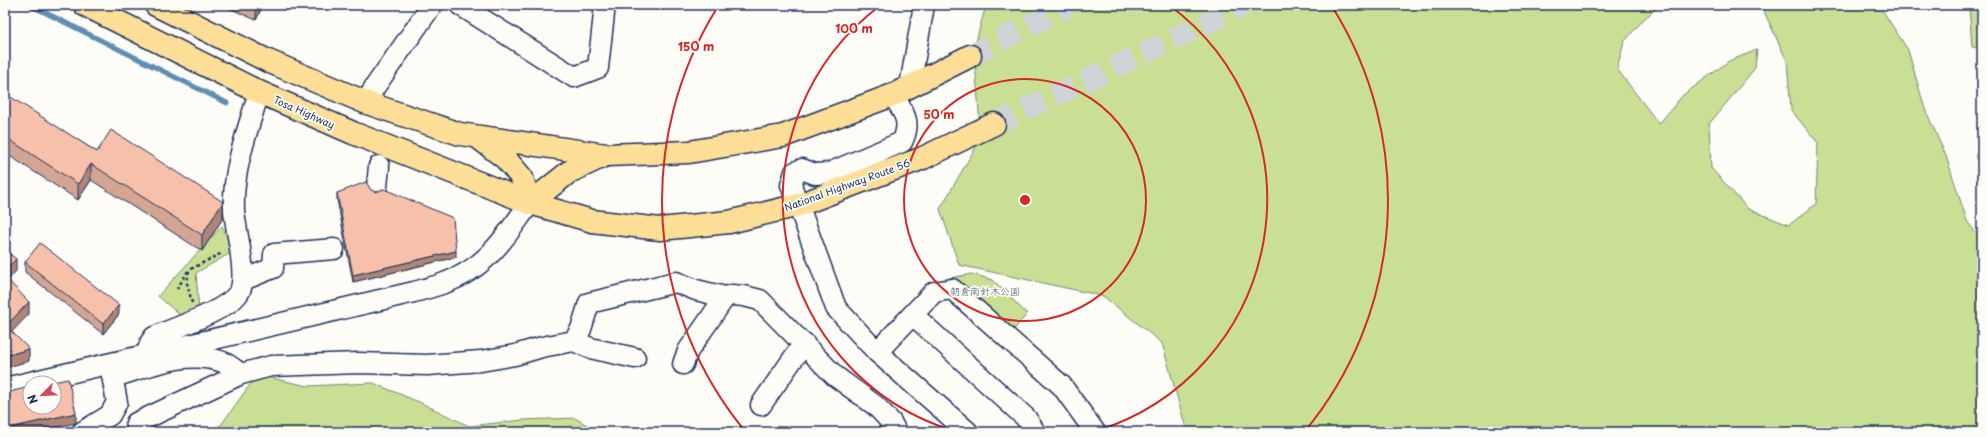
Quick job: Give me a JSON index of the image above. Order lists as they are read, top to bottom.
{
  "streets": {
    "highway": ["Tosa Highway", "National Highway Route 56"]
  },
  "crossings": [
    ["Tosa Highway", "National Highway Route 56"]
  ],
  "parks": ["朝倉南針木公園"],
  "north": "bottom left",
  "rings": ["100 m", "150 m", "50 m"]
}
